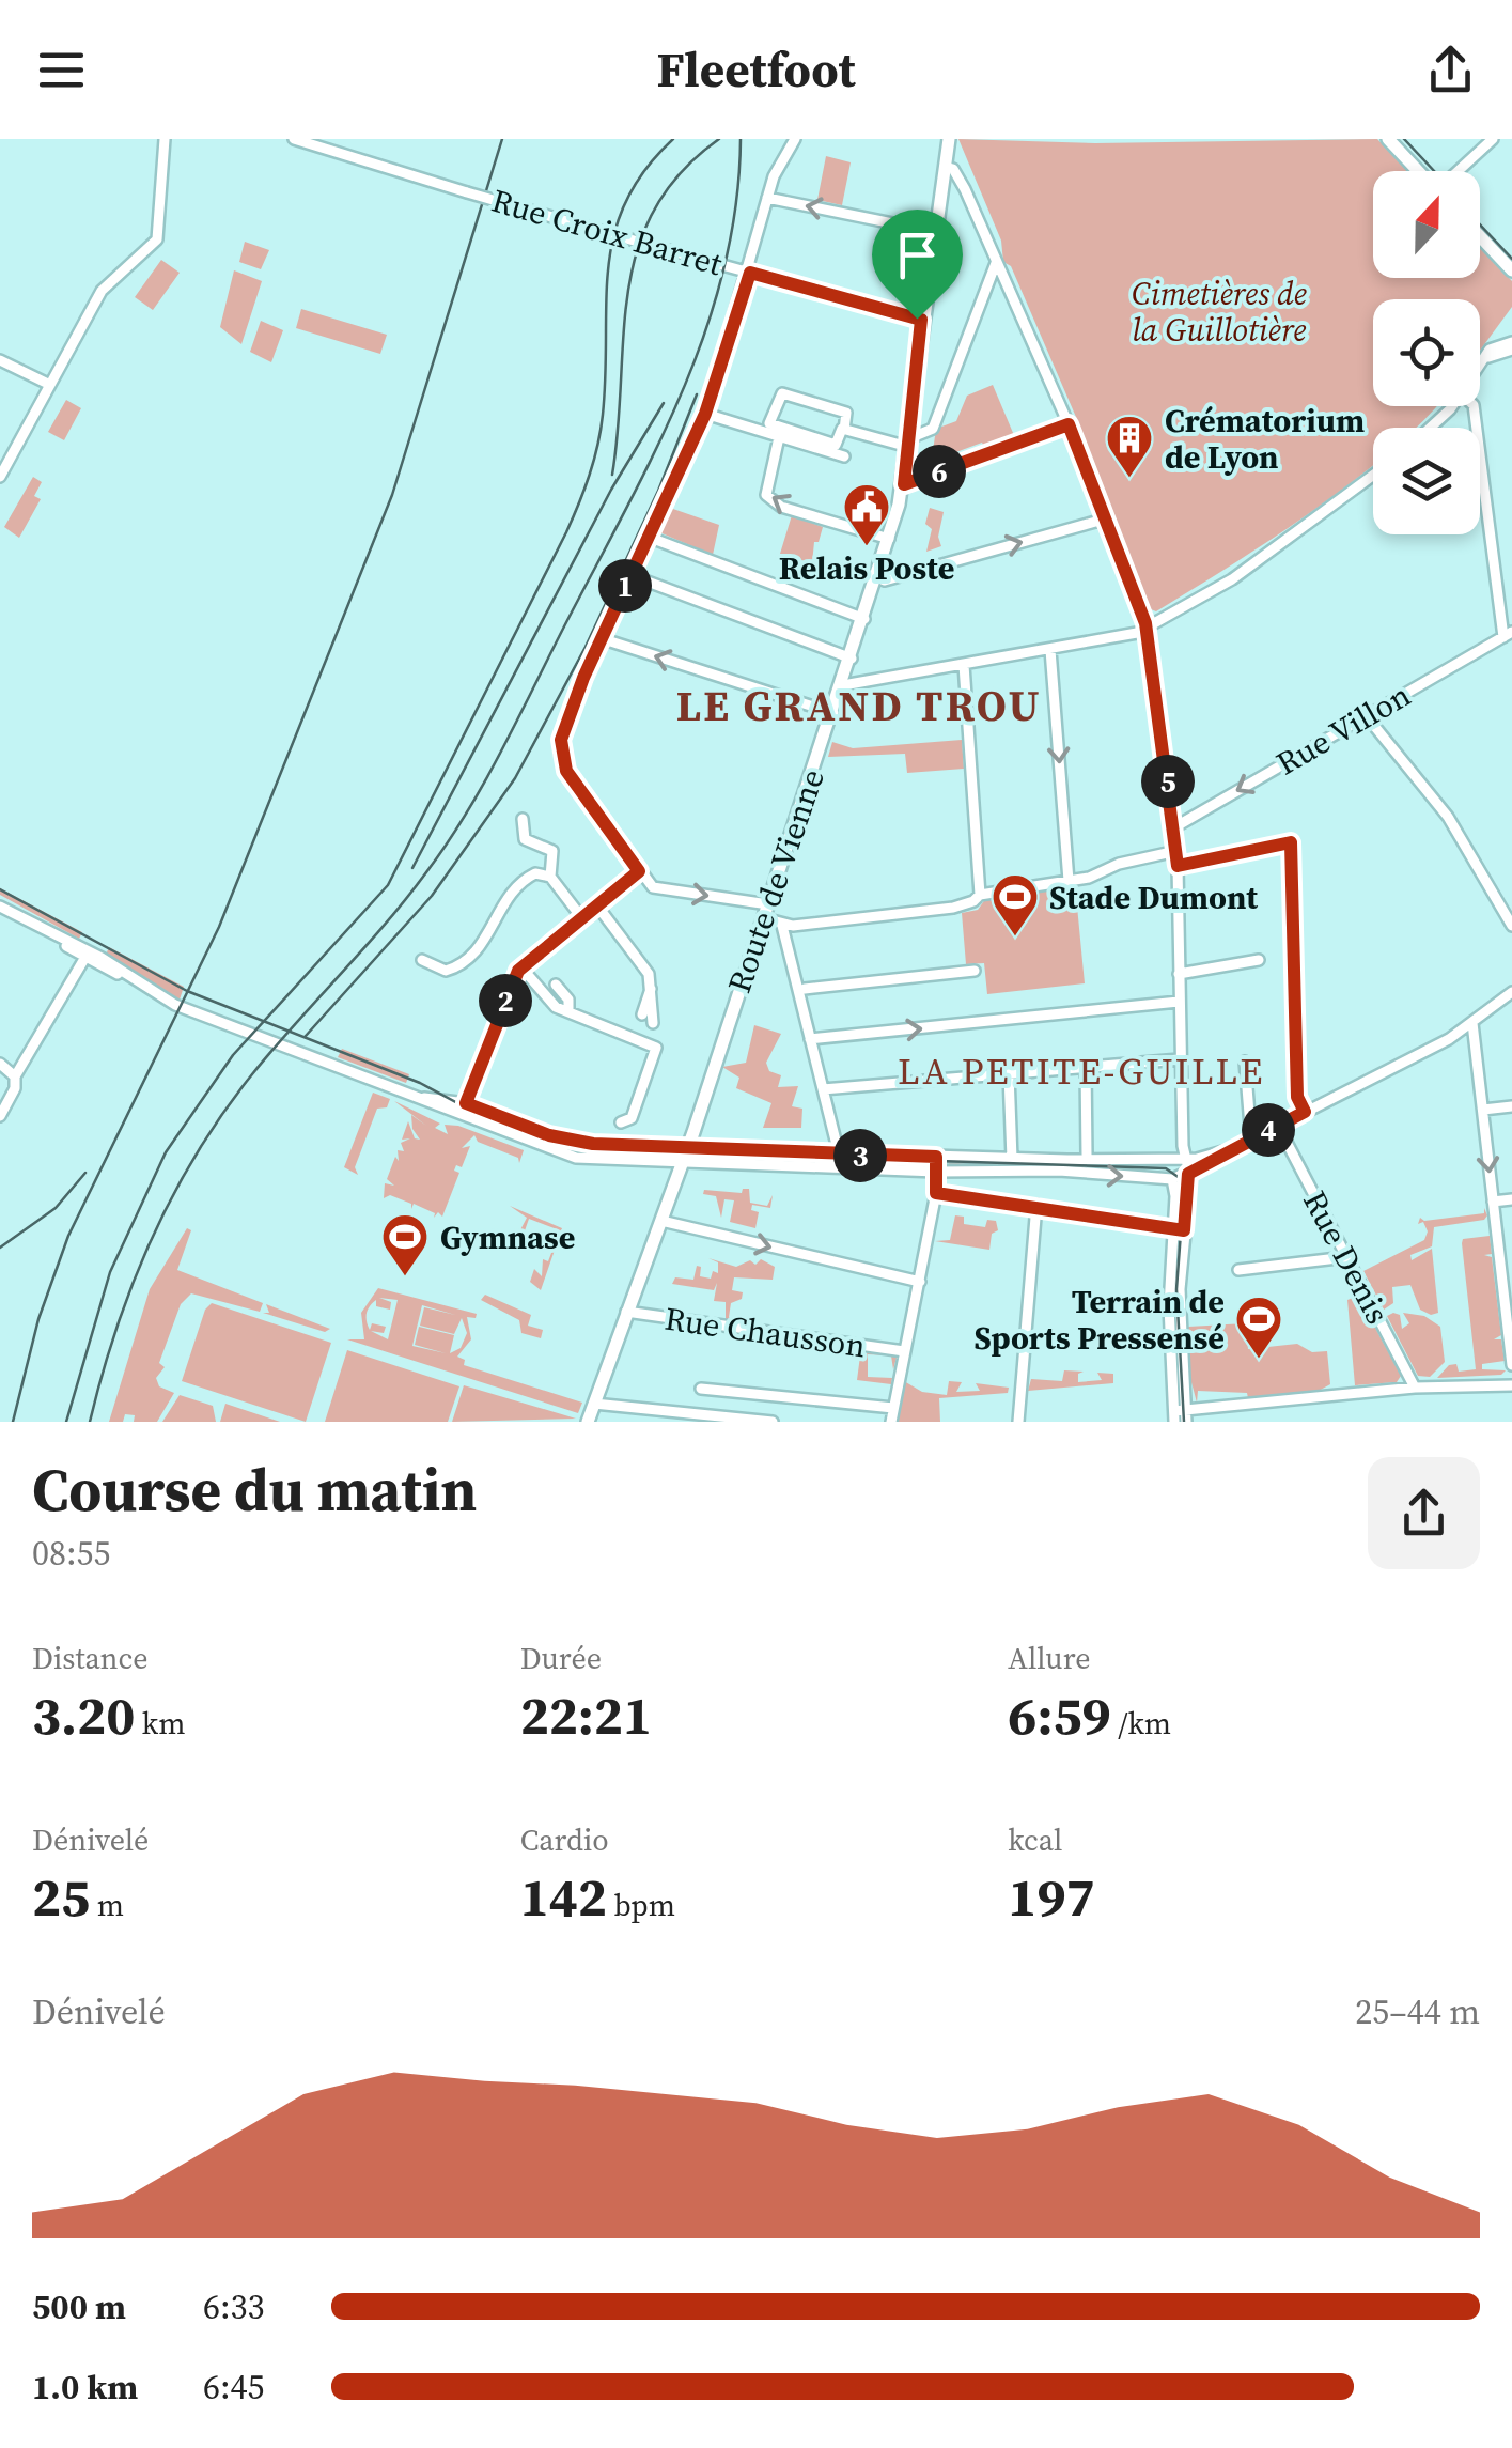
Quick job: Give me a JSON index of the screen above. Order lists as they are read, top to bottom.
{
  "streets": {
    "main road": ["Route de Vienne"],
    "street": [
      "Rue Croix Barret",
      "Rue Villon",
      "Rue Denis",
      "Rue Chausson"
    ]
  },
  "crossings": [
    ["Rue Croix Barret", "Route de Vienne"],
    ["Route de Vienne", "Rue Chausson"]
  ],
  "one_way": ["Rue Villon"],
  "districts": ["LE GRAND TROU", "LA PETITE-GUILLE"],
  "parks": ["Cimetières de la Guillotière"],
  "places": {
    "building": ["Crématorium de Lyon"],
    "public building": ["Relais Poste"],
    "sports": ["Stade Dumont", "Gymnase", "Terrain de Sports Pressensé"]
  },
  "north": "top",
  "page": {
    "header": "Fleetfoot",
    "pins": [
      "6",
      "1",
      "5",
      "2",
      "4",
      "3"
    ],
    "heading": ["Course du matin", "08:55"],
    "stats": [
      ["Distance", "3.20 km"],
      ["Durée", "22:21"],
      ["Allure", "6:59 /km"],
      ["Dénivelé", "25 m"],
      ["Cardio", "142 bpm"],
      ["kcal", "197"]
    ],
    "chart": ["Dénivelé", "25–44 m"],
    "list": [
      {
        "name": "500 m",
        "note": "6:33"
      },
      {
        "name": "1.0 km",
        "note": "6:45"
      }
    ]
  }
}
